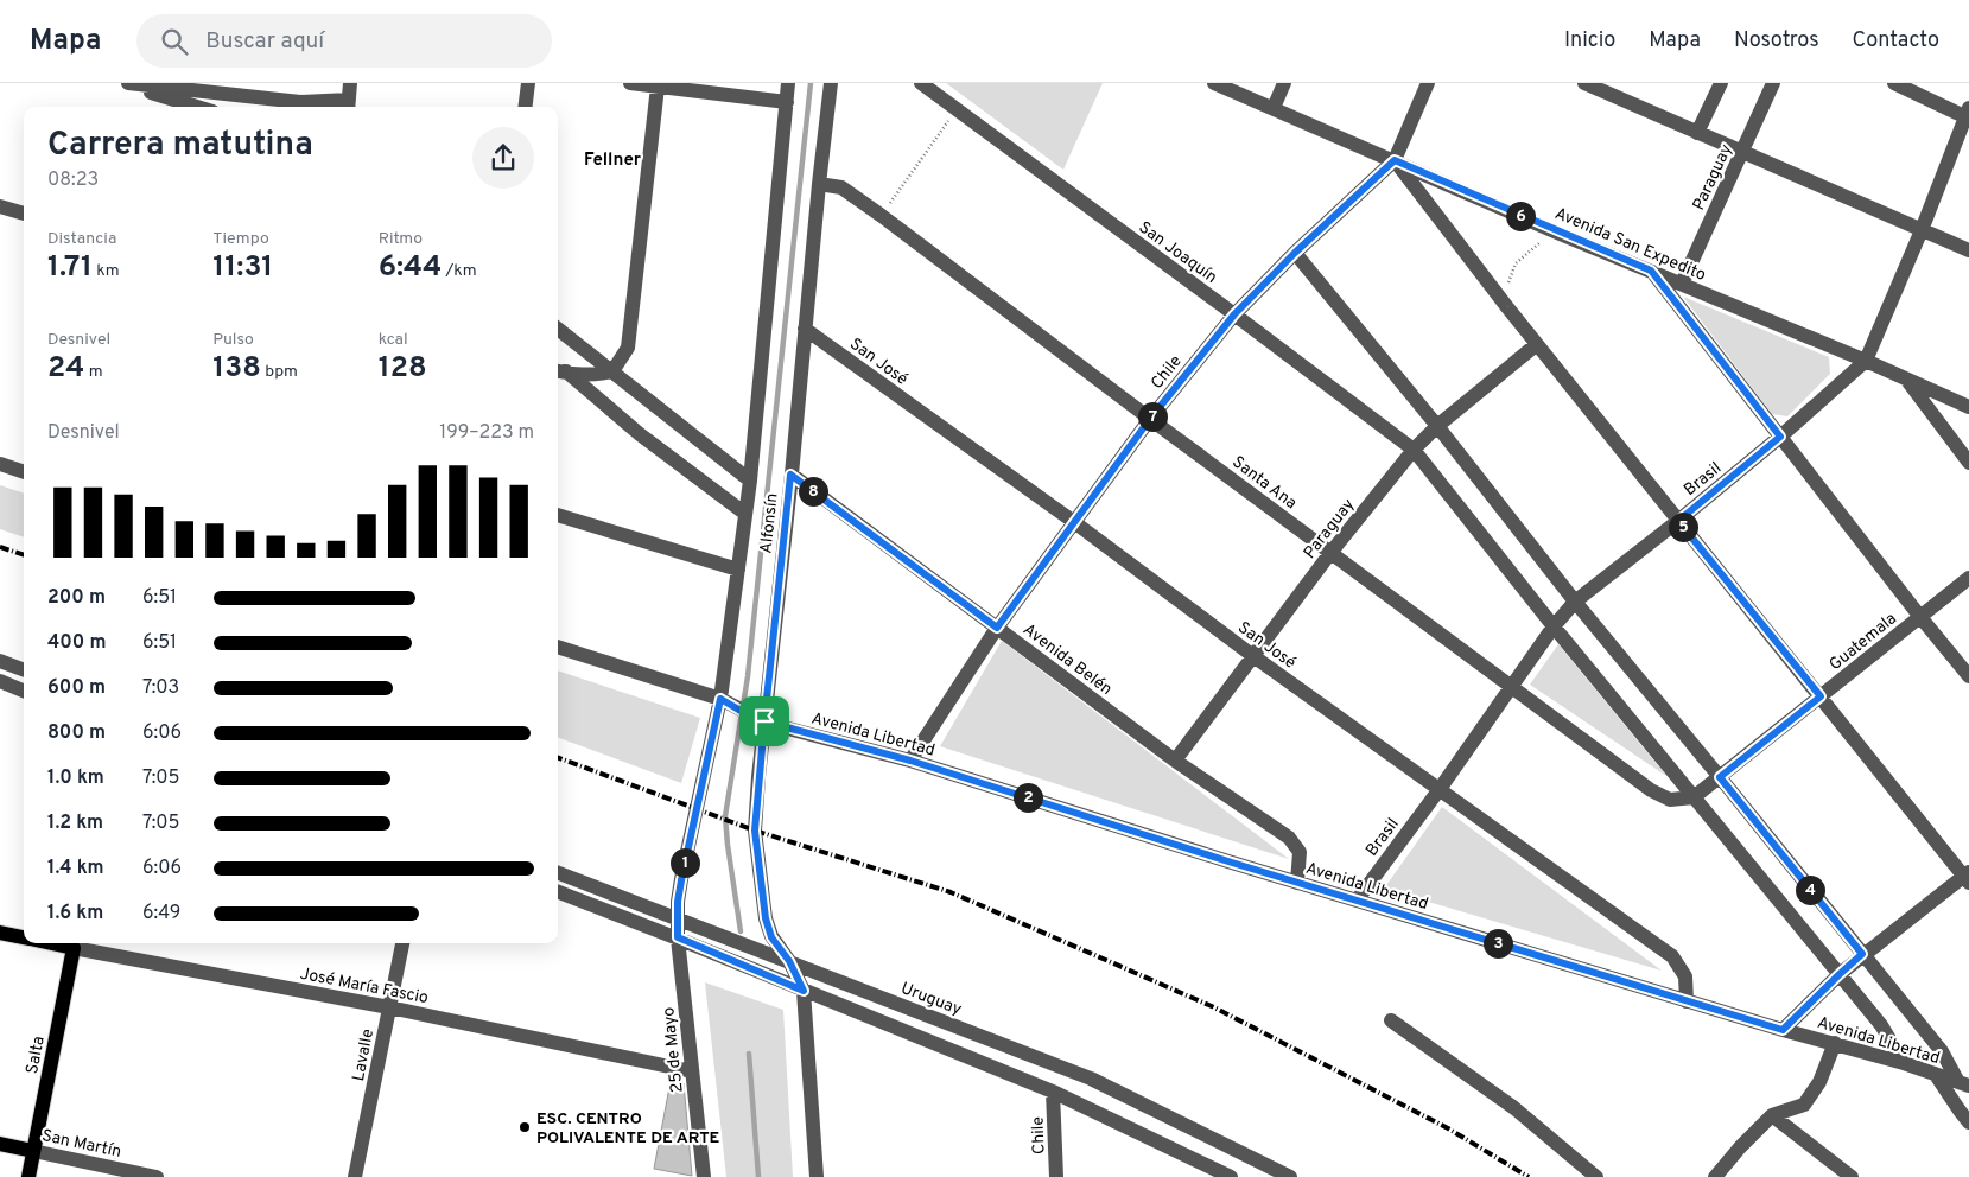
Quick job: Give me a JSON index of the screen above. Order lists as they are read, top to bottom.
{
  "streets": {
    "main road": ["José María Fascio", "Salta", "San Martín"],
    "street": [
      "Paraguay",
      "Avenida San Expedito",
      "San Joaquín",
      "San José",
      "Chile",
      "Brasil",
      "Santa Ana",
      "Alfonsín",
      "Guatemala",
      "Avenida Belén",
      "Avenida Libertad",
      "Uruguay",
      "25 de Mayo",
      "Lavalle"
    ]
  },
  "crossings": [
    ["Paraguay", "Avenida San Expedito"],
    ["Paraguay", "San Joaquín"],
    ["Paraguay", "San José"],
    ["Paraguay", "Santa Ana"],
    ["Paraguay", "Avenida Belén"],
    ["Avenida San Expedito", "Chile"],
    ["Avenida San Expedito", "Brasil"],
    ["San Joaquín", "Chile"],
    ["San Joaquín", "Brasil"],
    ["San Joaquín", "Santa Ana"],
    ["San Joaquín", "Guatemala"],
    ["San Joaquín", "Avenida Libertad"],
    ["San José", "Chile"],
    ["San José", "Brasil"],
    ["San José", "Alfonsín"],
    ["San José", "Avenida Libertad"],
    ["Chile", "Santa Ana"],
    ["Chile", "Avenida Belén"],
    ["Chile", "Avenida Libertad"],
    ["Brasil", "Santa Ana"],
    ["Brasil", "Avenida Libertad"],
    ["Santa Ana", "Alfonsín"],
    ["Santa Ana", "Guatemala"],
    ["Alfonsín", "Avenida Belén"],
    ["Alfonsín", "Avenida Libertad"],
    ["Alfonsín", "Uruguay"],
    ["Alfonsín", "25 de Mayo"],
    ["Avenida Belén", "Avenida Libertad"],
    ["José María Fascio", "25 de Mayo"],
    ["José María Fascio", "Salta"],
    ["José María Fascio", "Lavalle"],
    ["Uruguay", "25 de Mayo"],
    ["Salta", "San Martín"]
  ],
  "districts": ["Fellner"],
  "places": ["ESC. CENTRO POLIVALENTE DE ARTE"],
  "page": {
    "header": "Mapa",
    "search": "Buscar aquí",
    "nav": [
      "Inicio",
      "Mapa",
      "Nosotros",
      "Contacto"
    ],
    "heading": ["Carrera matutina", "08:23"],
    "pins": [
      "6",
      "7",
      "8",
      "5",
      "2",
      "1",
      "4",
      "3"
    ],
    "stats": [
      ["Distancia", "1.71 km"],
      ["Tiempo", "11:31"],
      ["Ritmo", "6:44 /km"],
      ["Desnivel", "24 m"],
      ["Pulso", "138 bpm"],
      ["kcal", "128"]
    ],
    "chart": ["Desnivel", "199–223 m"],
    "list": [
      {
        "name": "200 m",
        "note": "6:51"
      },
      {
        "name": "400 m",
        "note": "6:51"
      },
      {
        "name": "600 m",
        "note": "7:03"
      },
      {
        "name": "800 m",
        "note": "6:06"
      },
      {
        "name": "1.0 km",
        "note": "7:05"
      },
      {
        "name": "1.2 km",
        "note": "7:05"
      },
      {
        "name": "1.4 km",
        "note": "6:06"
      },
      {
        "name": "1.6 km",
        "note": "6:49"
      }
    ]
  }
}
